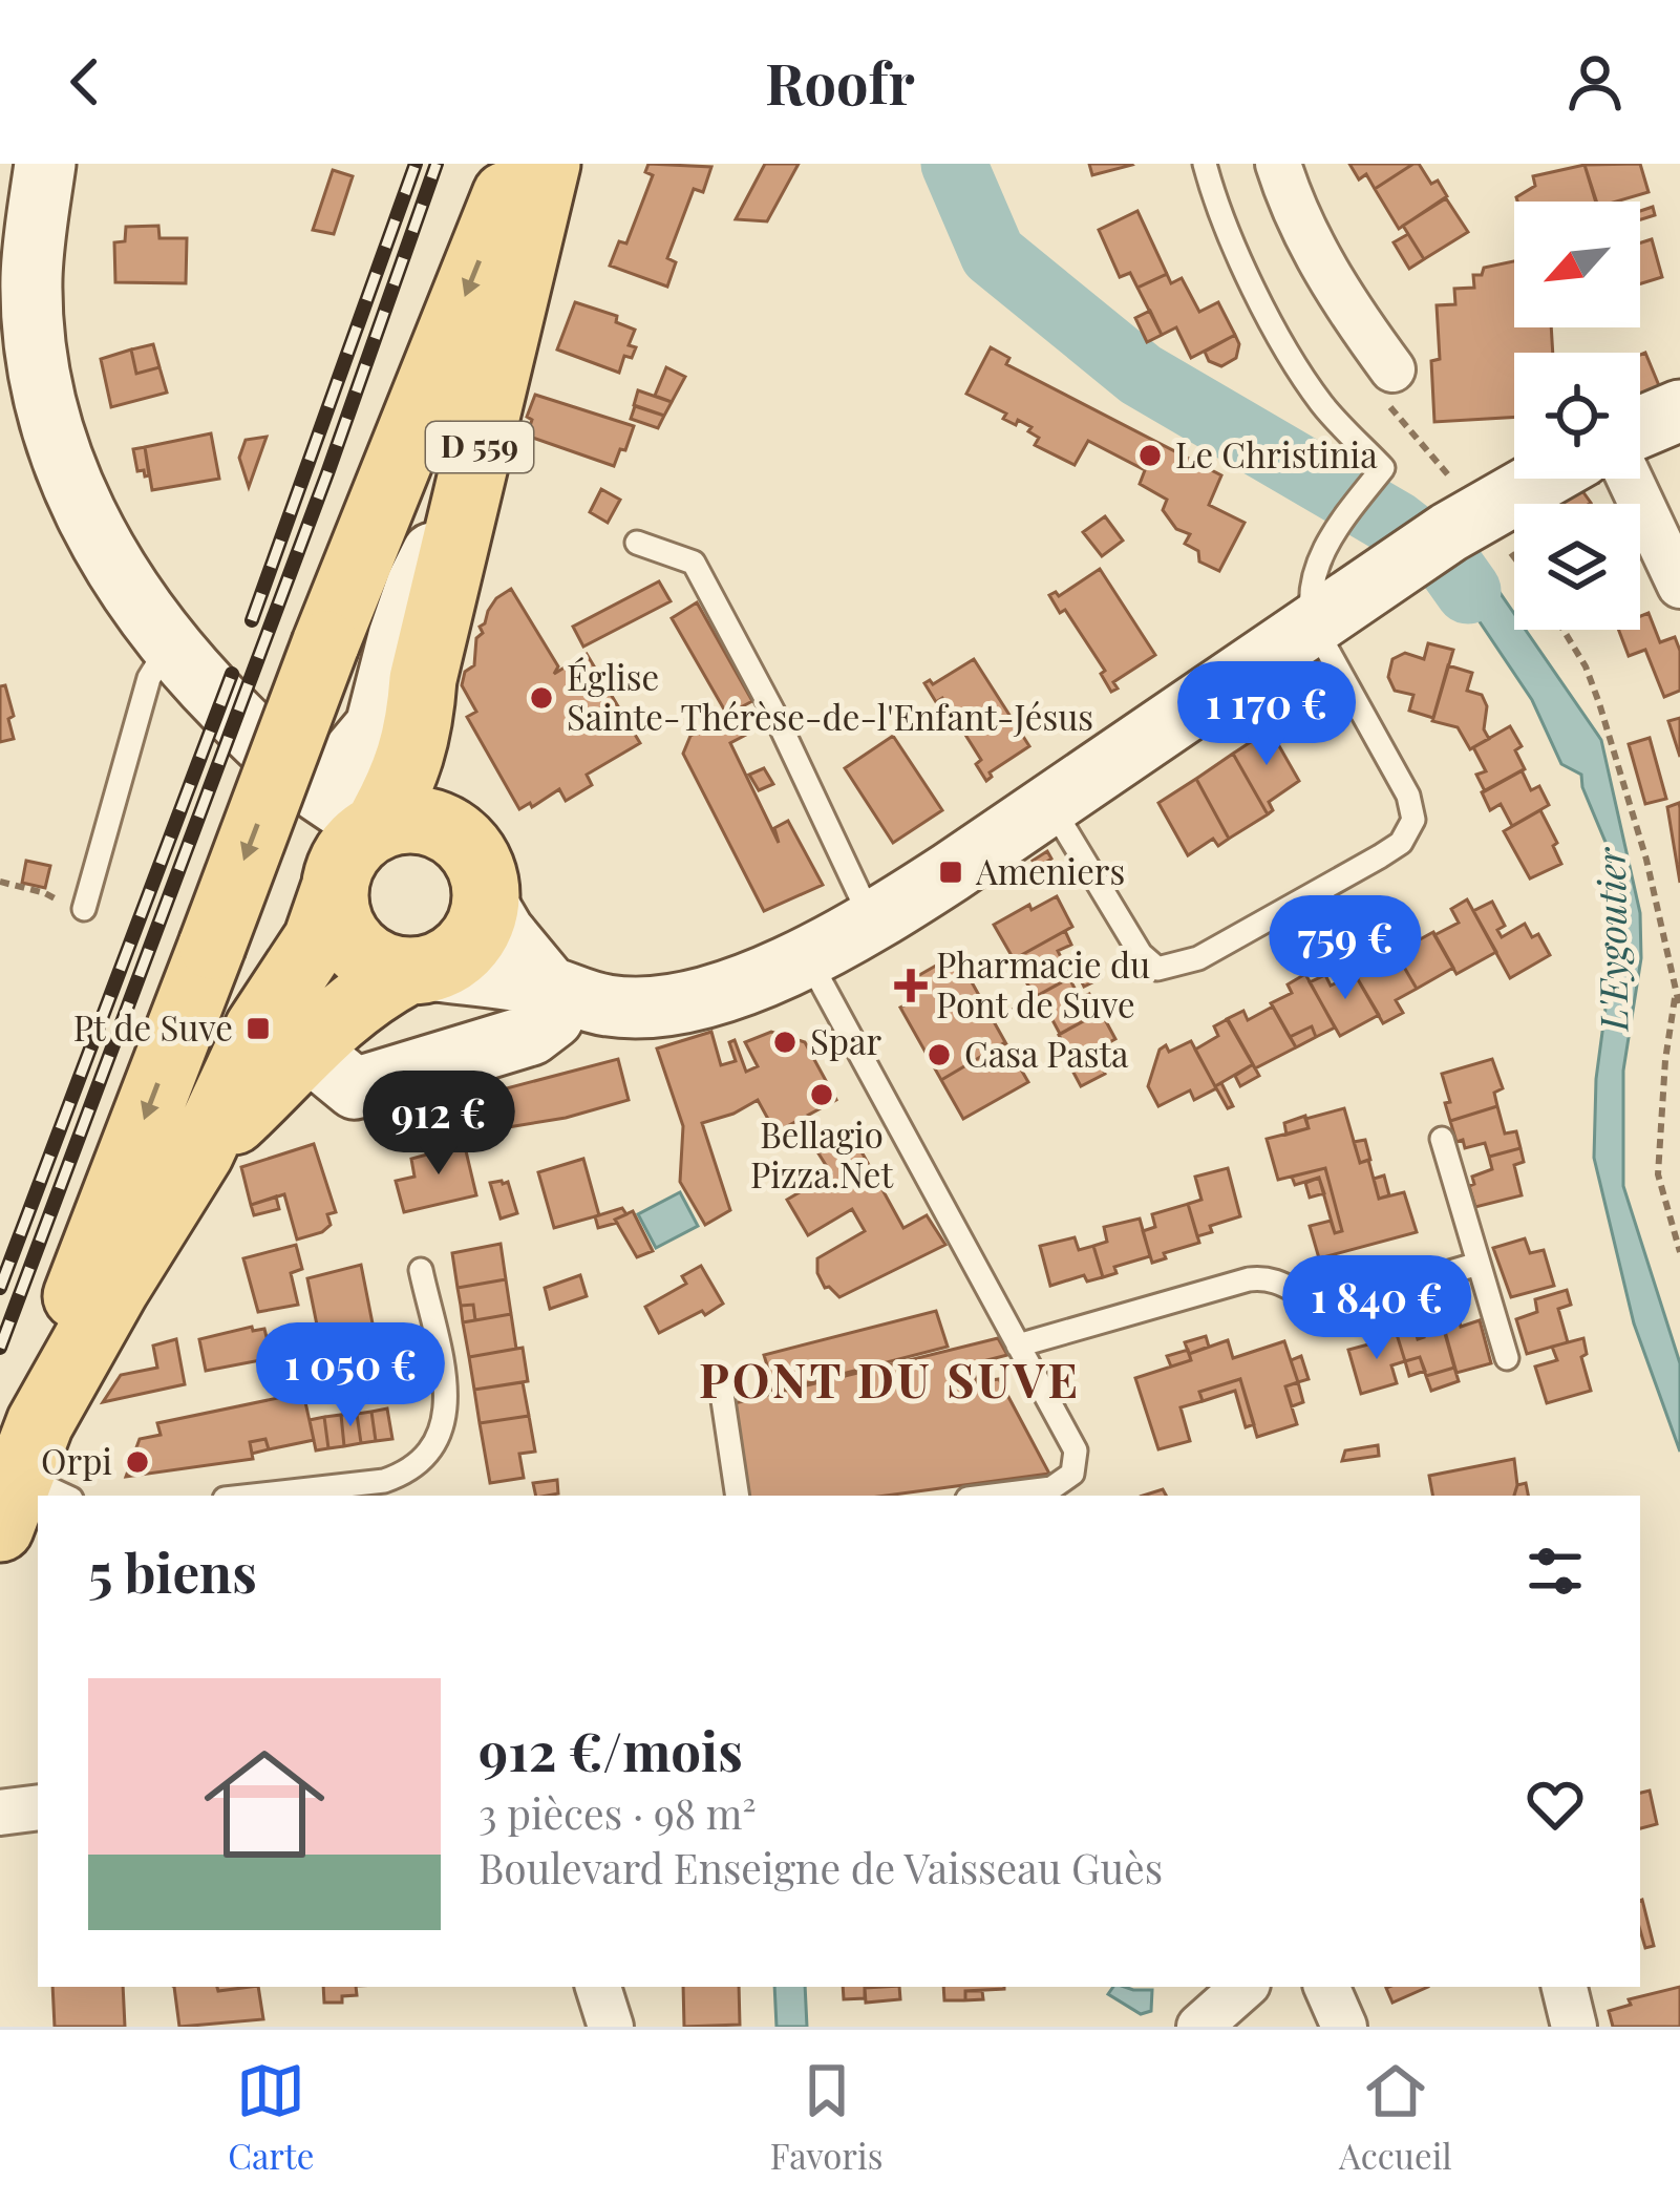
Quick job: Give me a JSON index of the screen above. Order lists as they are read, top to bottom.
{
  "streets": {
    "main road": ["D 559"]
  },
  "districts": ["PONT DU SUVE"],
  "water": ["L'Eygoutier"],
  "places": {
    "other": [
      "Le Christinia",
      "Église Sainte-Thérèse-de-l'Enfant-Jésus",
      "Spar",
      "Casa Pasta",
      "Bellagio Pizza.Net",
      "Orpi"
    ],
    "transit": ["Ameniers", "Pt de Suve"],
    "health": ["Pharmacie du Pont de Suve"]
  },
  "north": "bottom left",
  "page": {
    "header": "Roofr",
    "price": [
      "1 170 €",
      "759 €",
      "912 €",
      "1 840 €",
      "1 050 €"
    ],
    "heading": "5 biens",
    "list": [
      {
        "name": "912 €/mois",
        "note": "3 pièces · 98 m² · Boulevard Enseigne de Vaisseau Guès"
      }
    ],
    "tabs": ["Carte", "Favoris", "Accueil"]
  }
}
